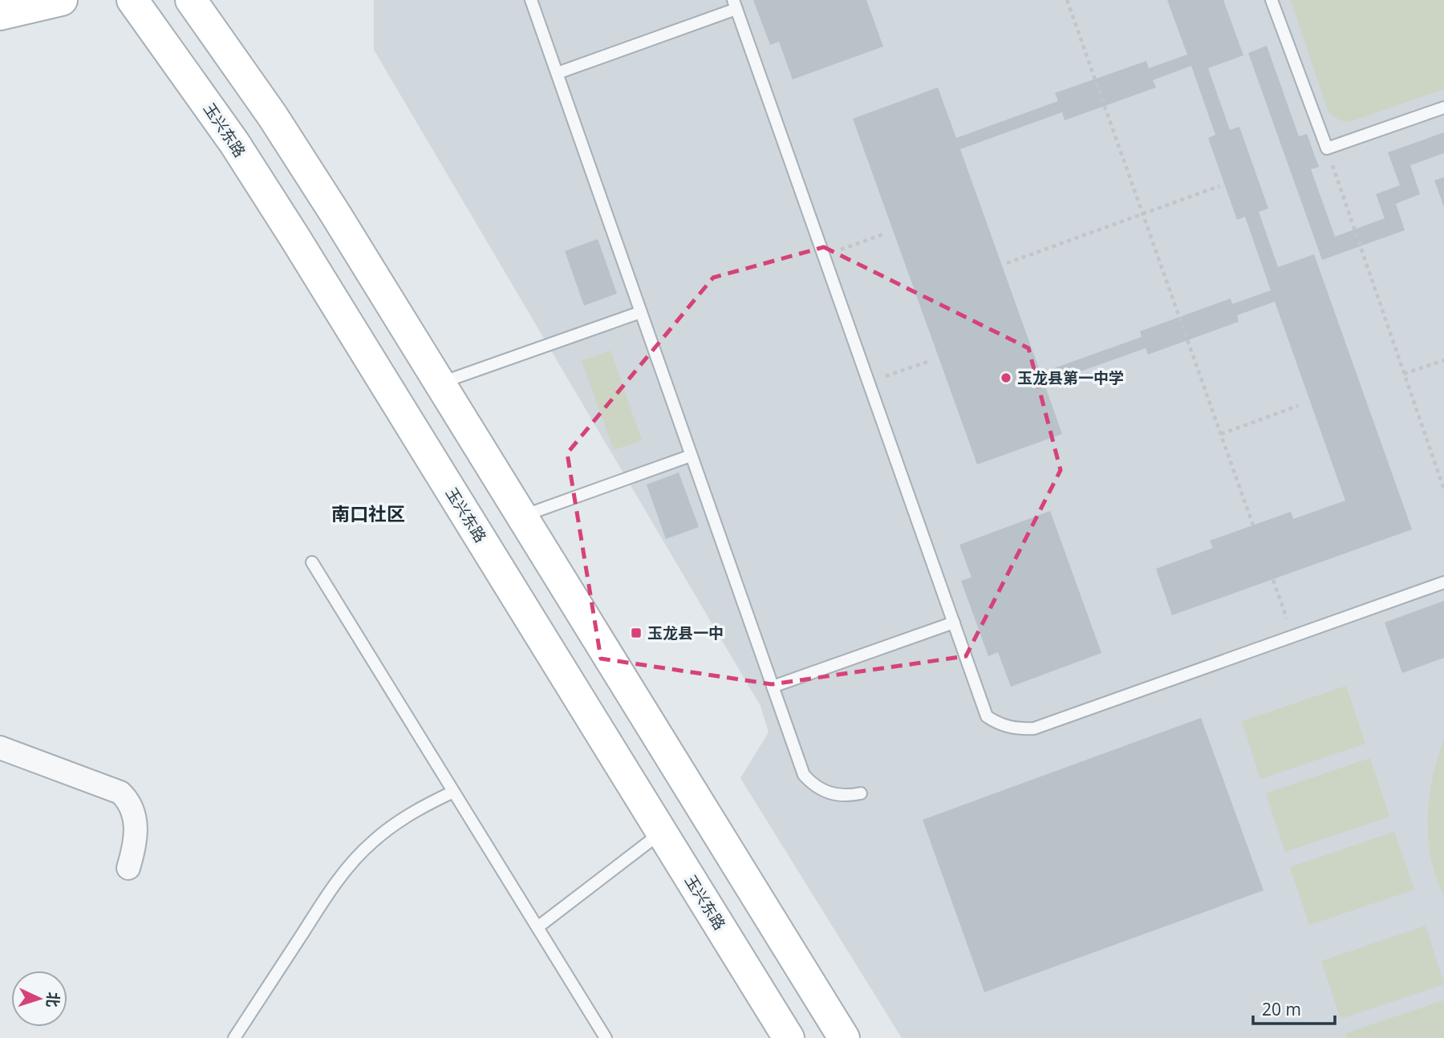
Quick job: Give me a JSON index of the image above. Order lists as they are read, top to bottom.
{
  "streets": {
    "main road": ["玉兴东路"]
  },
  "districts": ["南口社区"],
  "places": {
    "other": ["玉龙县第一中学"],
    "transit": ["玉龙县一中"]
  },
  "scale_bar": "20 m",
  "north": "right"
}
